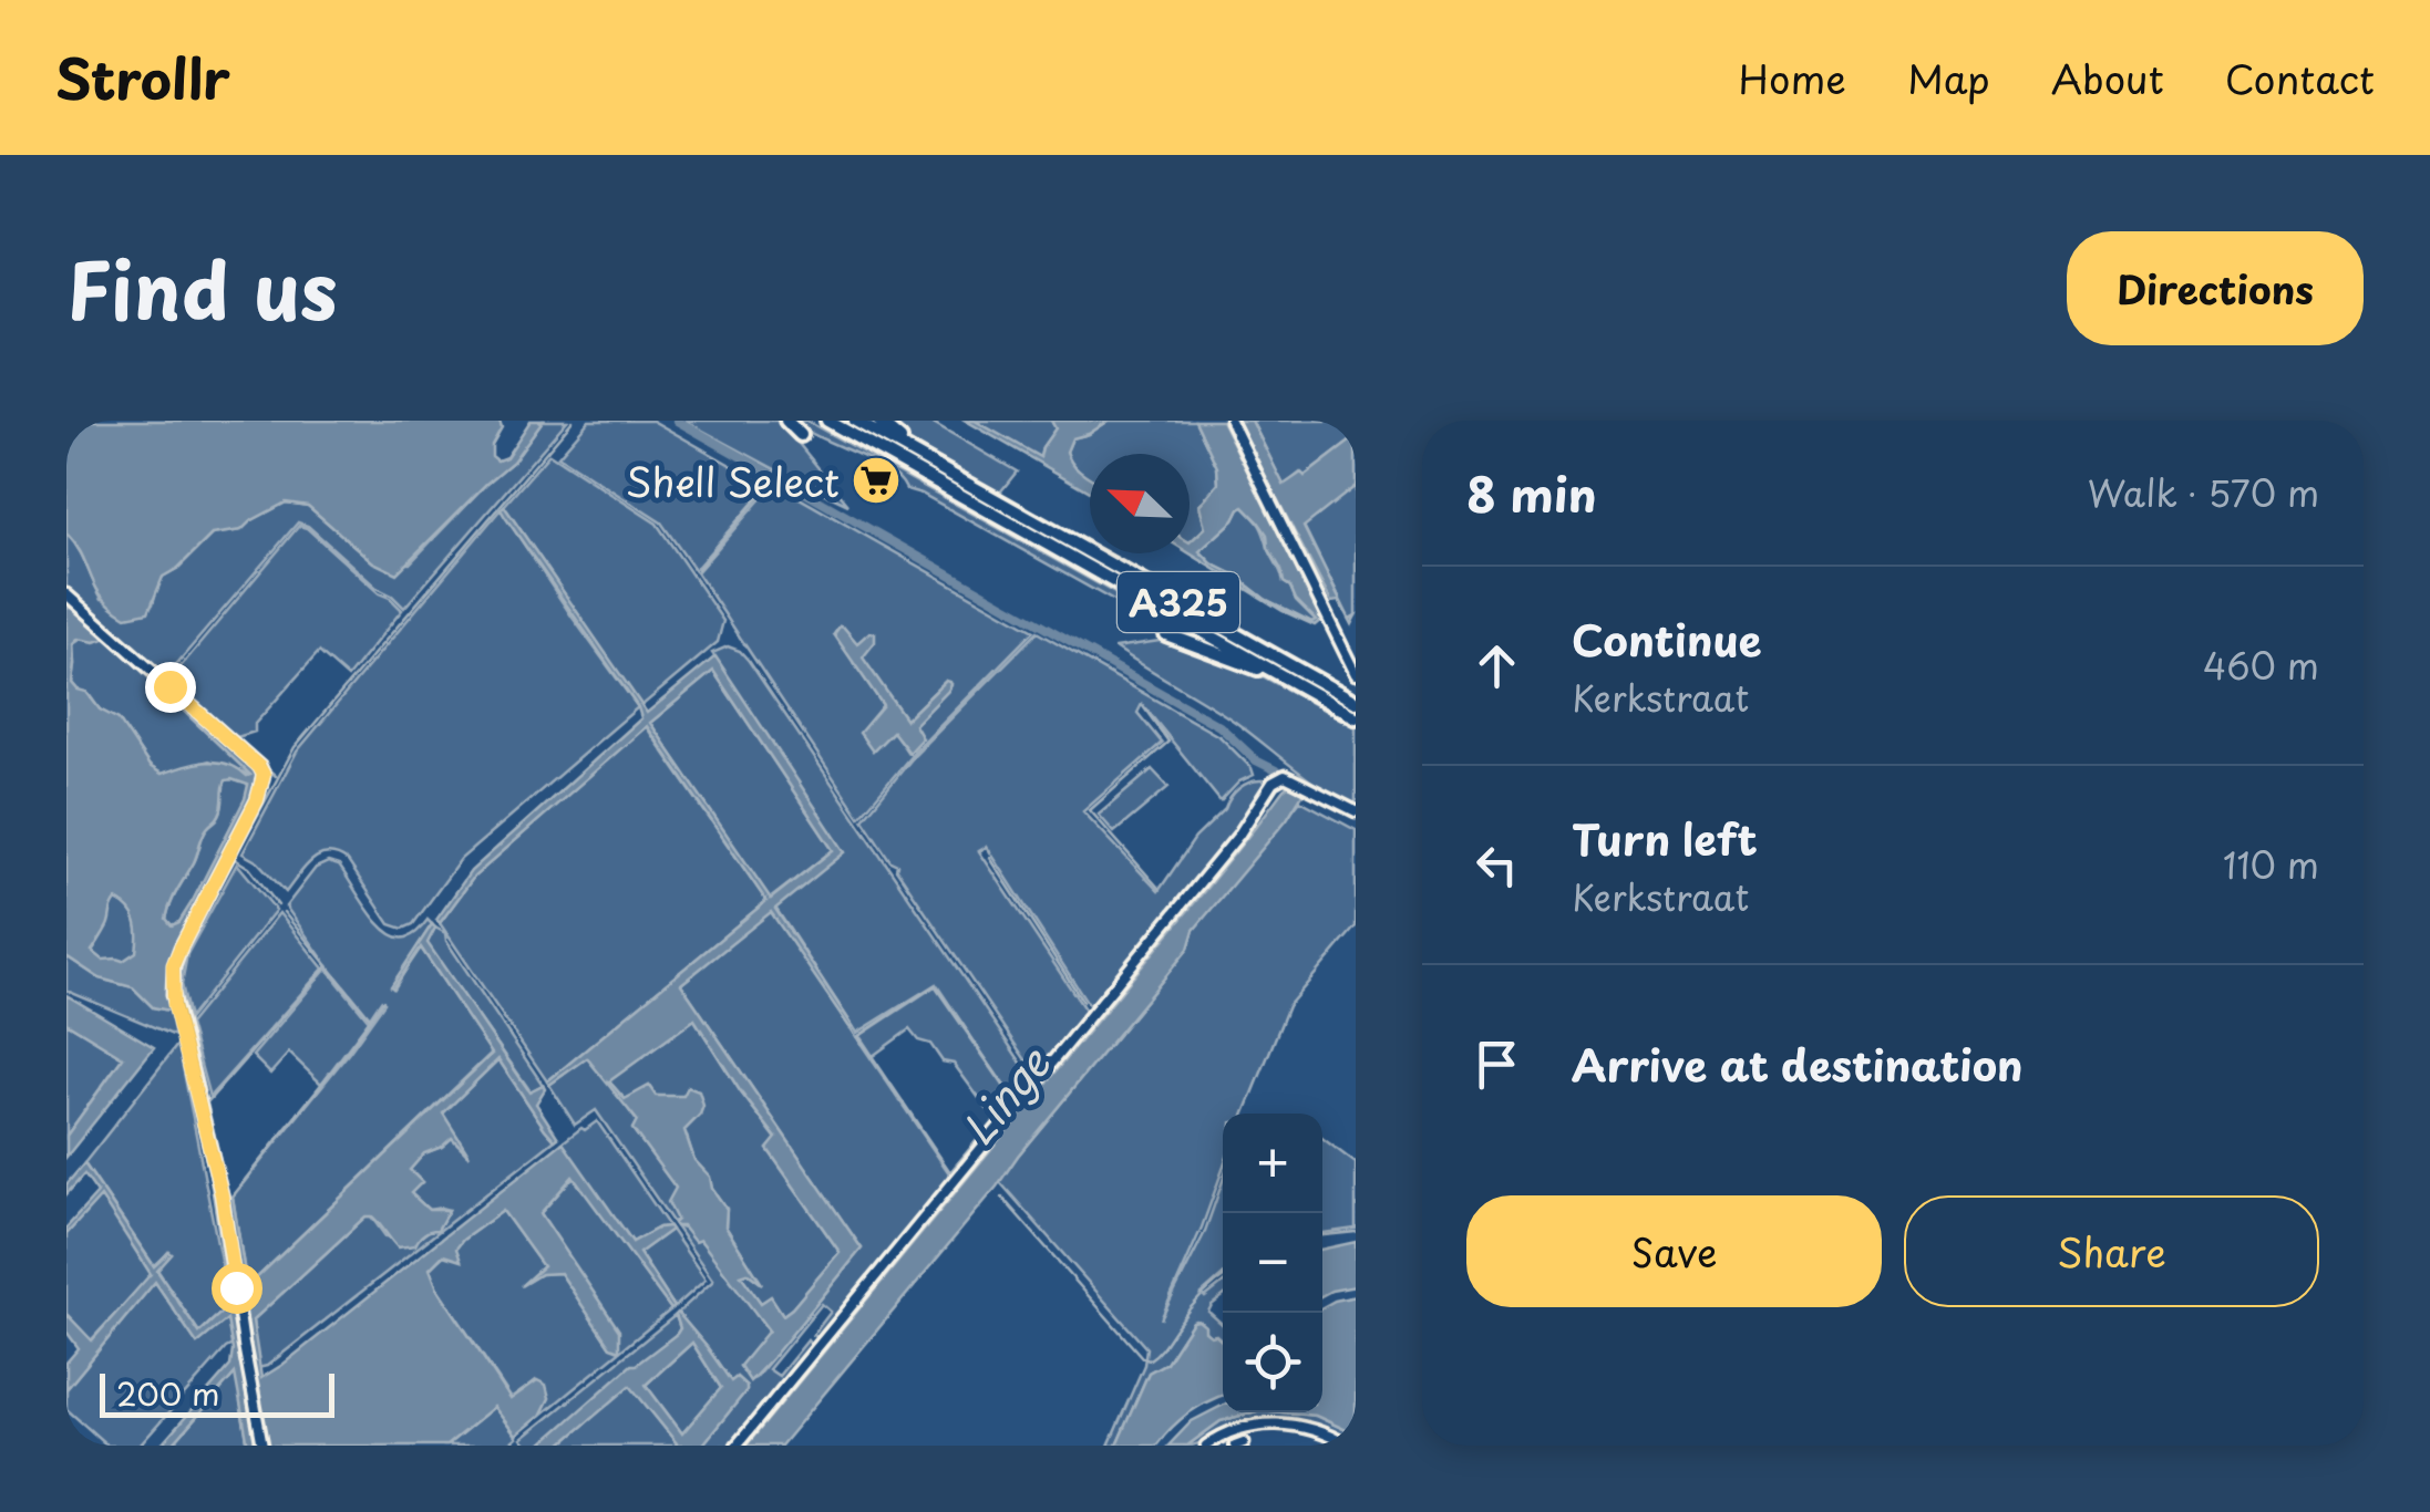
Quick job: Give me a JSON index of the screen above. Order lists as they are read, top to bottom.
{
  "streets": {
    "highway": ["A325"]
  },
  "water": ["Linge"],
  "places": {
    "supermarket": ["Shell Select"]
  },
  "scale_bar": "200 m",
  "north": "top left",
  "page": {
    "header": "Strollr",
    "nav": [
      "Home",
      "Map",
      "About",
      "Contact"
    ],
    "title": "Find us",
    "buttons": [
      "Directions",
      ["Save", "Share"]
    ],
    "heading": ["8 min", "Walk · 570 m"],
    "list": [
      ["Continue", "Kerkstraat", "460 m"],
      ["Turn left", "Kerkstraat", "110 m"],
      "Arrive at destination"
    ],
    "map_buttons": ["+", "−"],
    "scale": "200 m"
  }
}
